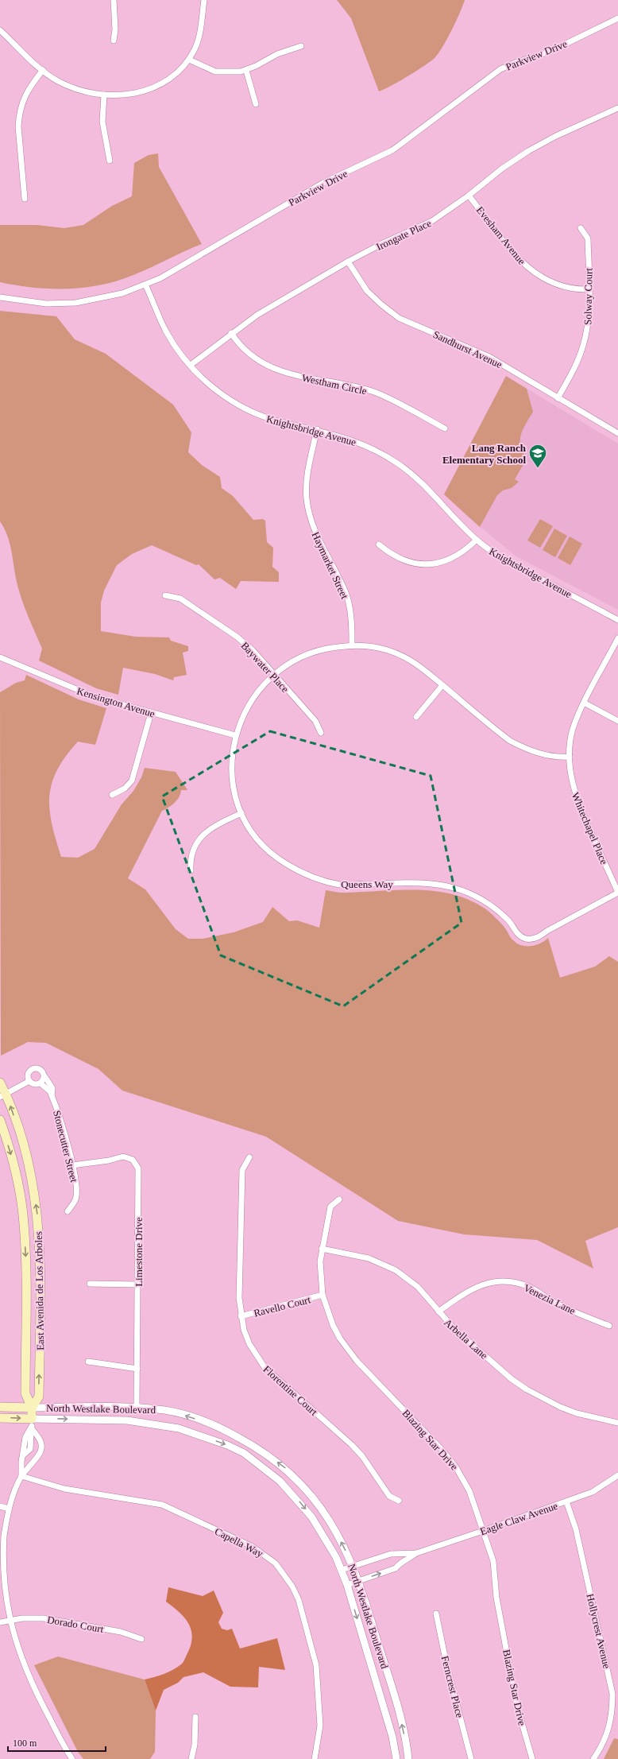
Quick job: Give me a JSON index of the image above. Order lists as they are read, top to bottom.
{
  "streets": {
    "main road": ["East Avenida de Los Arboles", "North Westlake Boulevard"],
    "street": [
      "Parkview Drive",
      "Irongate Place",
      "Evesham Avenue",
      "Solway Court",
      "Sandhurst Avenue",
      "Westham Circle",
      "Knightsbridge Avenue",
      "Haymarket Street",
      "Baywater Place",
      "Kensington Avenue",
      "Whitechapel Place",
      "Queens Way",
      "Stonecutter Street",
      "Limestone Drive",
      "Venezia Lane",
      "Ravello Court",
      "Arbella Lane",
      "Florentine Court",
      "Blazing Star Drive",
      "Eagle Claw Avenue",
      "Capella Way",
      "Dorado Court",
      "Hollycrest Avenue",
      "Ferncrest Place"
    ]
  },
  "crossings": [
    ["Parkview Drive", "Knightsbridge Avenue"],
    ["Irongate Place", "Evesham Avenue"],
    ["Irongate Place", "Sandhurst Avenue"],
    ["Irongate Place", "Westham Circle"],
    ["Irongate Place", "Knightsbridge Avenue"],
    ["Evesham Avenue", "Solway Court"],
    ["Solway Court", "Sandhurst Avenue"],
    ["Knightsbridge Avenue", "Haymarket Street"],
    ["Haymarket Street", "Queens Way"],
    ["Baywater Place", "Queens Way"],
    ["Kensington Avenue", "Queens Way"],
    ["Whitechapel Place", "Queens Way"],
    ["Stonecutter Street", "Limestone Drive"],
    ["Limestone Drive", "North Westlake Boulevard"],
    ["East Avenida de Los Arboles", "North Westlake Boulevard"],
    ["East Avenida de Los Arboles", "Capella Way"],
    ["East Avenida de Los Arboles", "Dorado Court"],
    ["Venezia Lane", "Arbella Lane"],
    ["Ravello Court", "Florentine Court"],
    ["Ravello Court", "Blazing Star Drive"],
    ["Arbella Lane", "Blazing Star Drive"],
    ["North Westlake Boulevard", "Eagle Claw Avenue"],
    ["Blazing Star Drive", "Eagle Claw Avenue"],
    ["Eagle Claw Avenue", "Hollycrest Avenue"]
  ],
  "places": {
    "school or university": ["Lang Ranch Elementary School"]
  },
  "scale_bar": "100 m"
}
